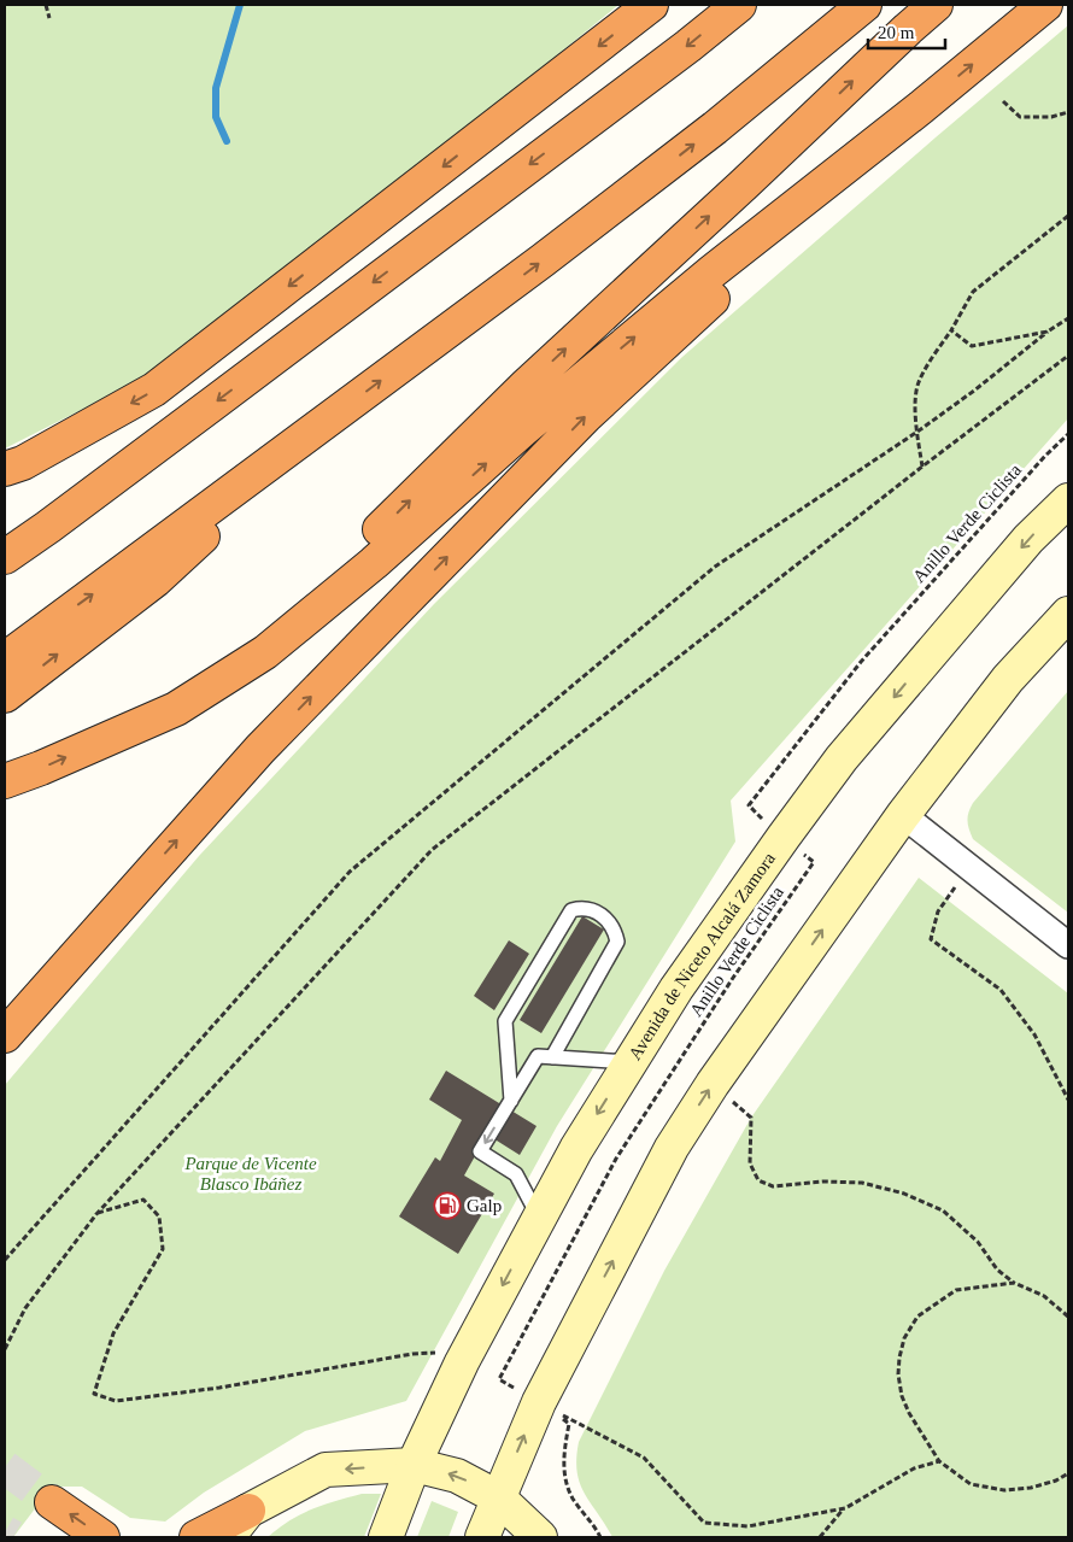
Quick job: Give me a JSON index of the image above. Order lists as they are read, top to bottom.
{
  "streets": {
    "street": ["Avenida de Niceto Alcalá Zamora"],
    "path": ["Anillo Verde Ciclista"]
  },
  "crossings": [
    ["Anillo Verde Ciclista", "Avenida de Niceto Alcalá Zamora"]
  ],
  "parks": ["Parque de Vicente Blasco Ibáñez"],
  "places": {
    "fuel station": ["Galp"]
  },
  "scale_bar": "20 m"
}
